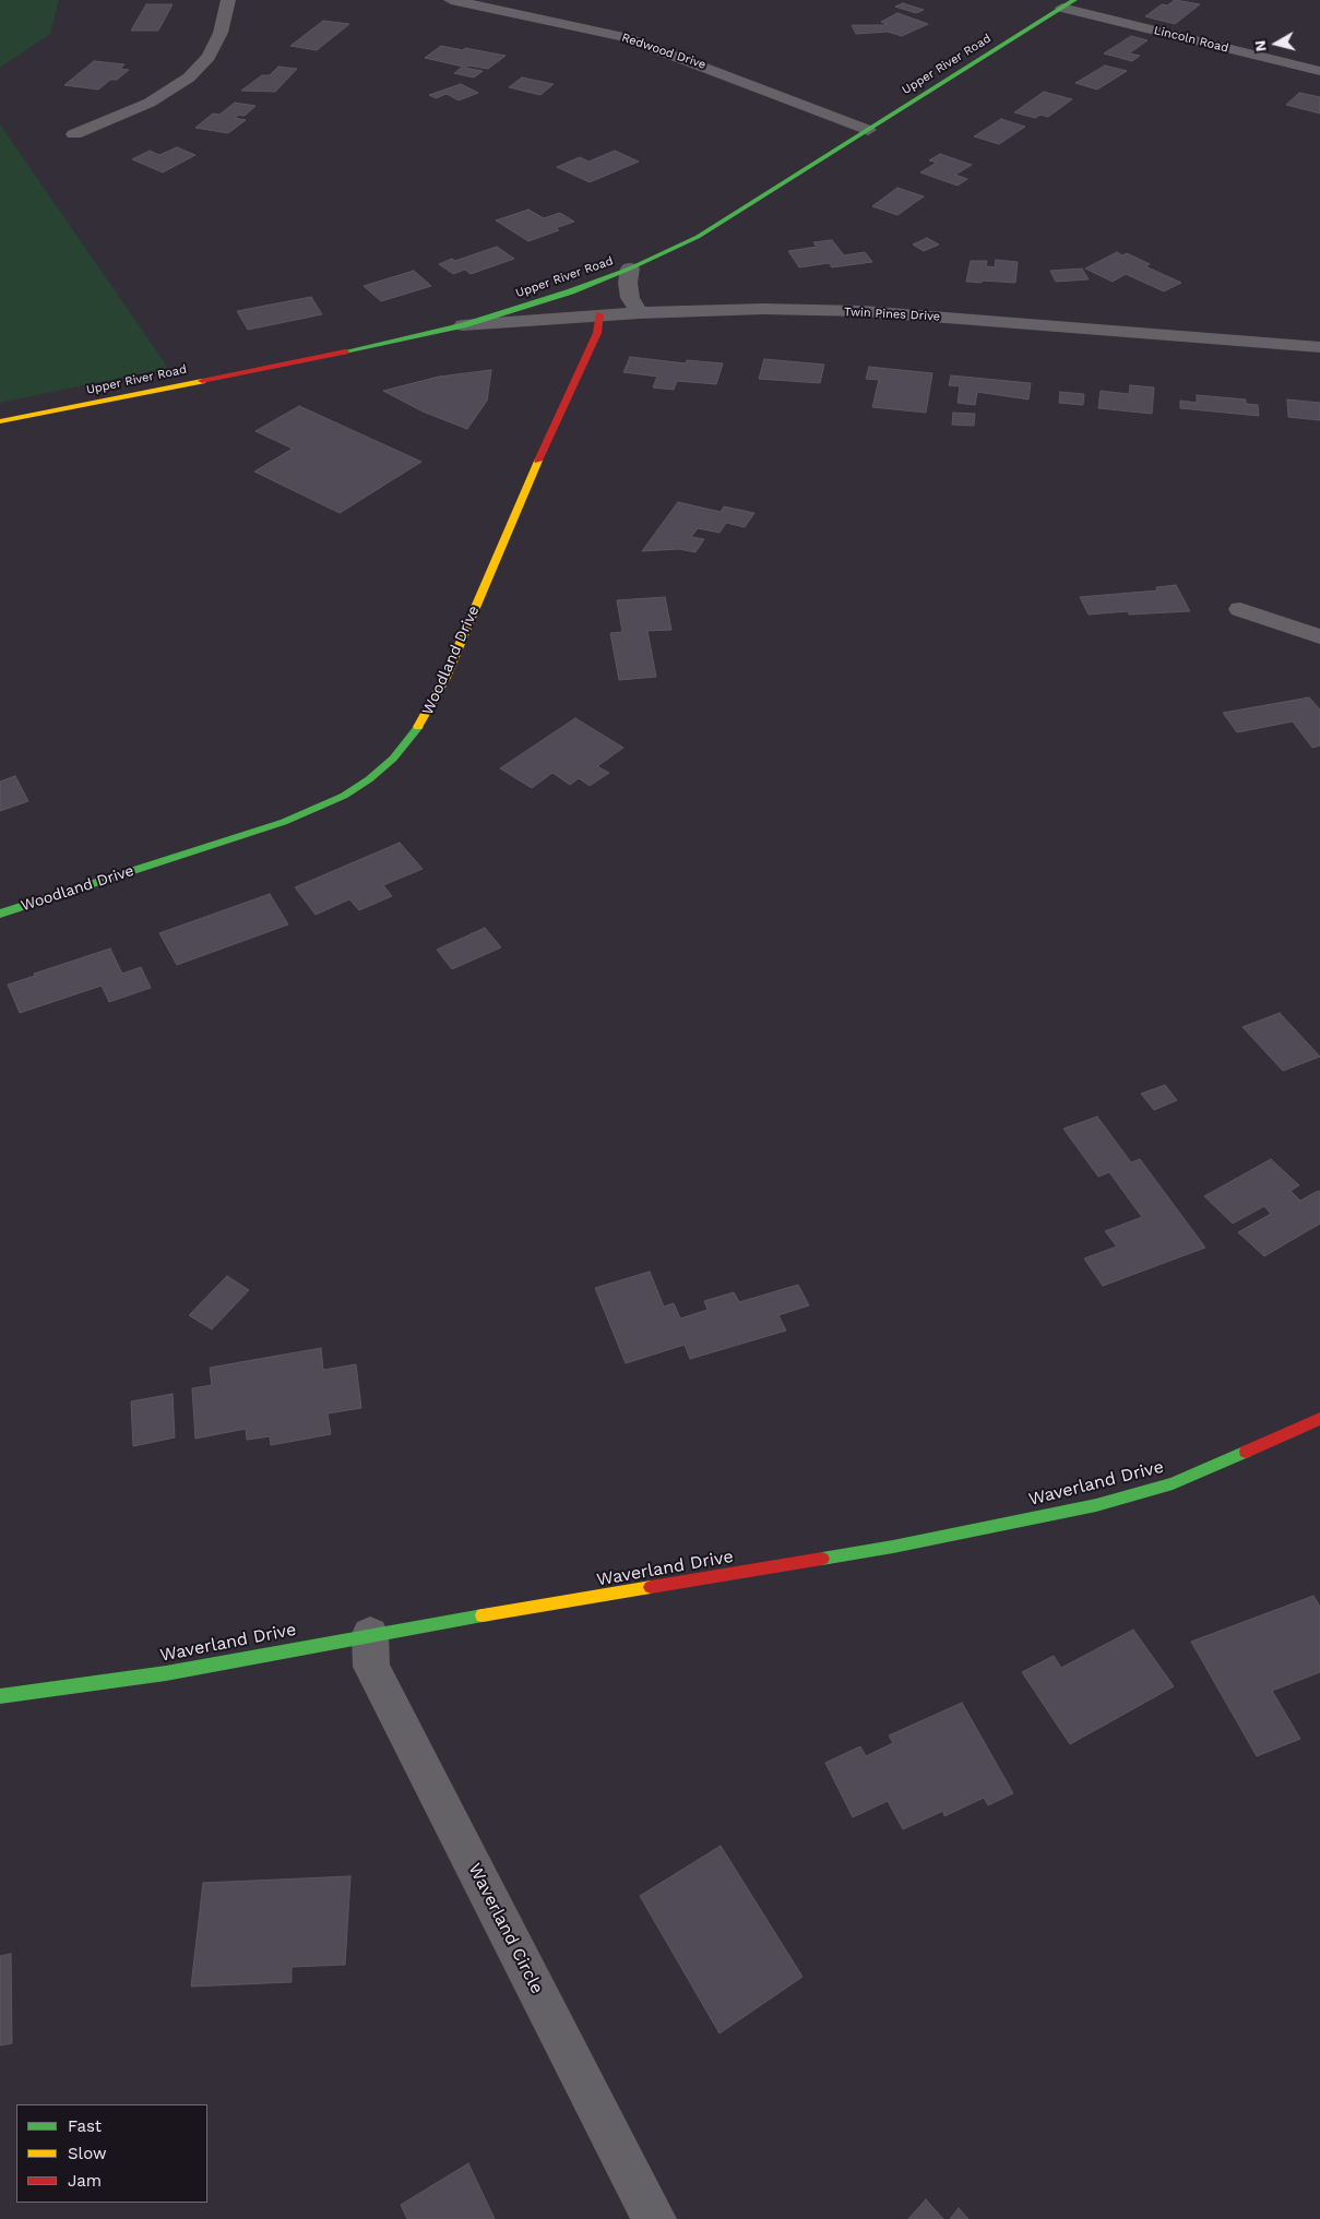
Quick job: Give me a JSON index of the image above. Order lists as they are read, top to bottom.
{
  "streets": {
    "street": [
      "Lincoln Road",
      "Redwood Drive",
      "Upper River Road",
      "Twin Pines Drive",
      "Woodland Drive",
      "Waverland Drive",
      "Waverland Circle"
    ]
  },
  "crossings": [
    ["Lincoln Road", "Upper River Road"],
    ["Redwood Drive", "Upper River Road"],
    ["Upper River Road", "Twin Pines Drive"],
    ["Twin Pines Drive", "Woodland Drive"],
    ["Waverland Drive", "Waverland Circle"]
  ],
  "legend": ["Fast", "Slow", "Jam"],
  "north": "left"
}
